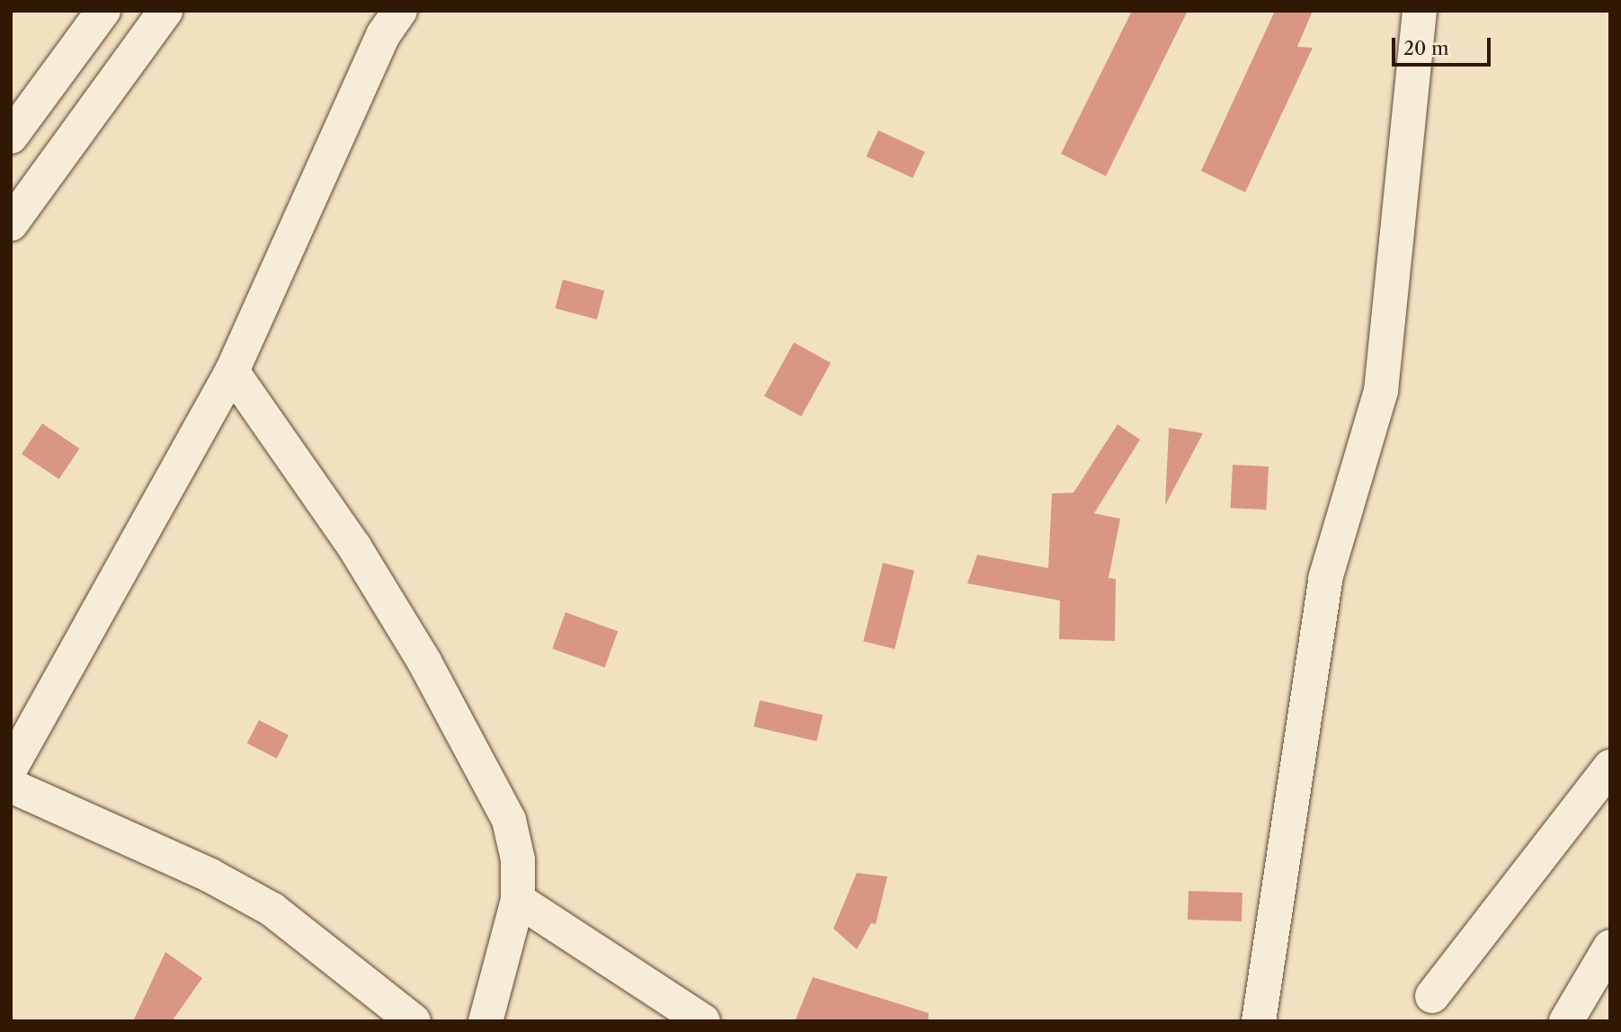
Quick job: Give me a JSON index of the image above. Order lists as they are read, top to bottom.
{
  "scale_bar": "20 m"
}
